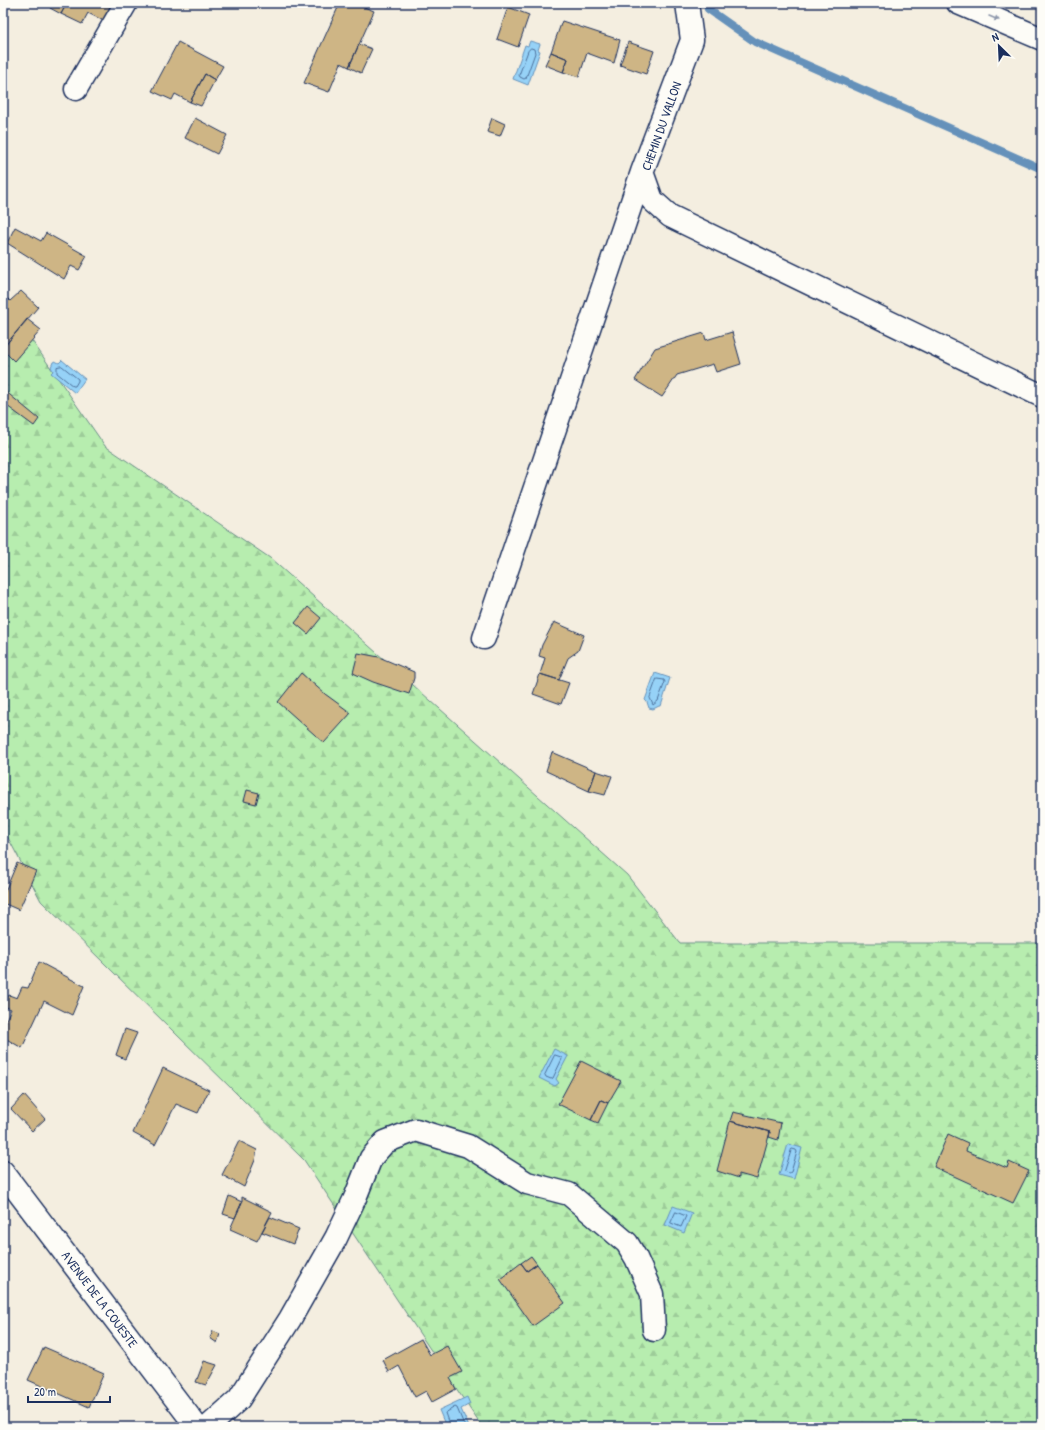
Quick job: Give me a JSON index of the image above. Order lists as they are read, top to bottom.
{
  "streets": {
    "main road": ["CHEMIN DU VALLON", "AVENUE DE LA COUESTE"]
  },
  "scale_bar": "20 m",
  "north": "top left"
}
